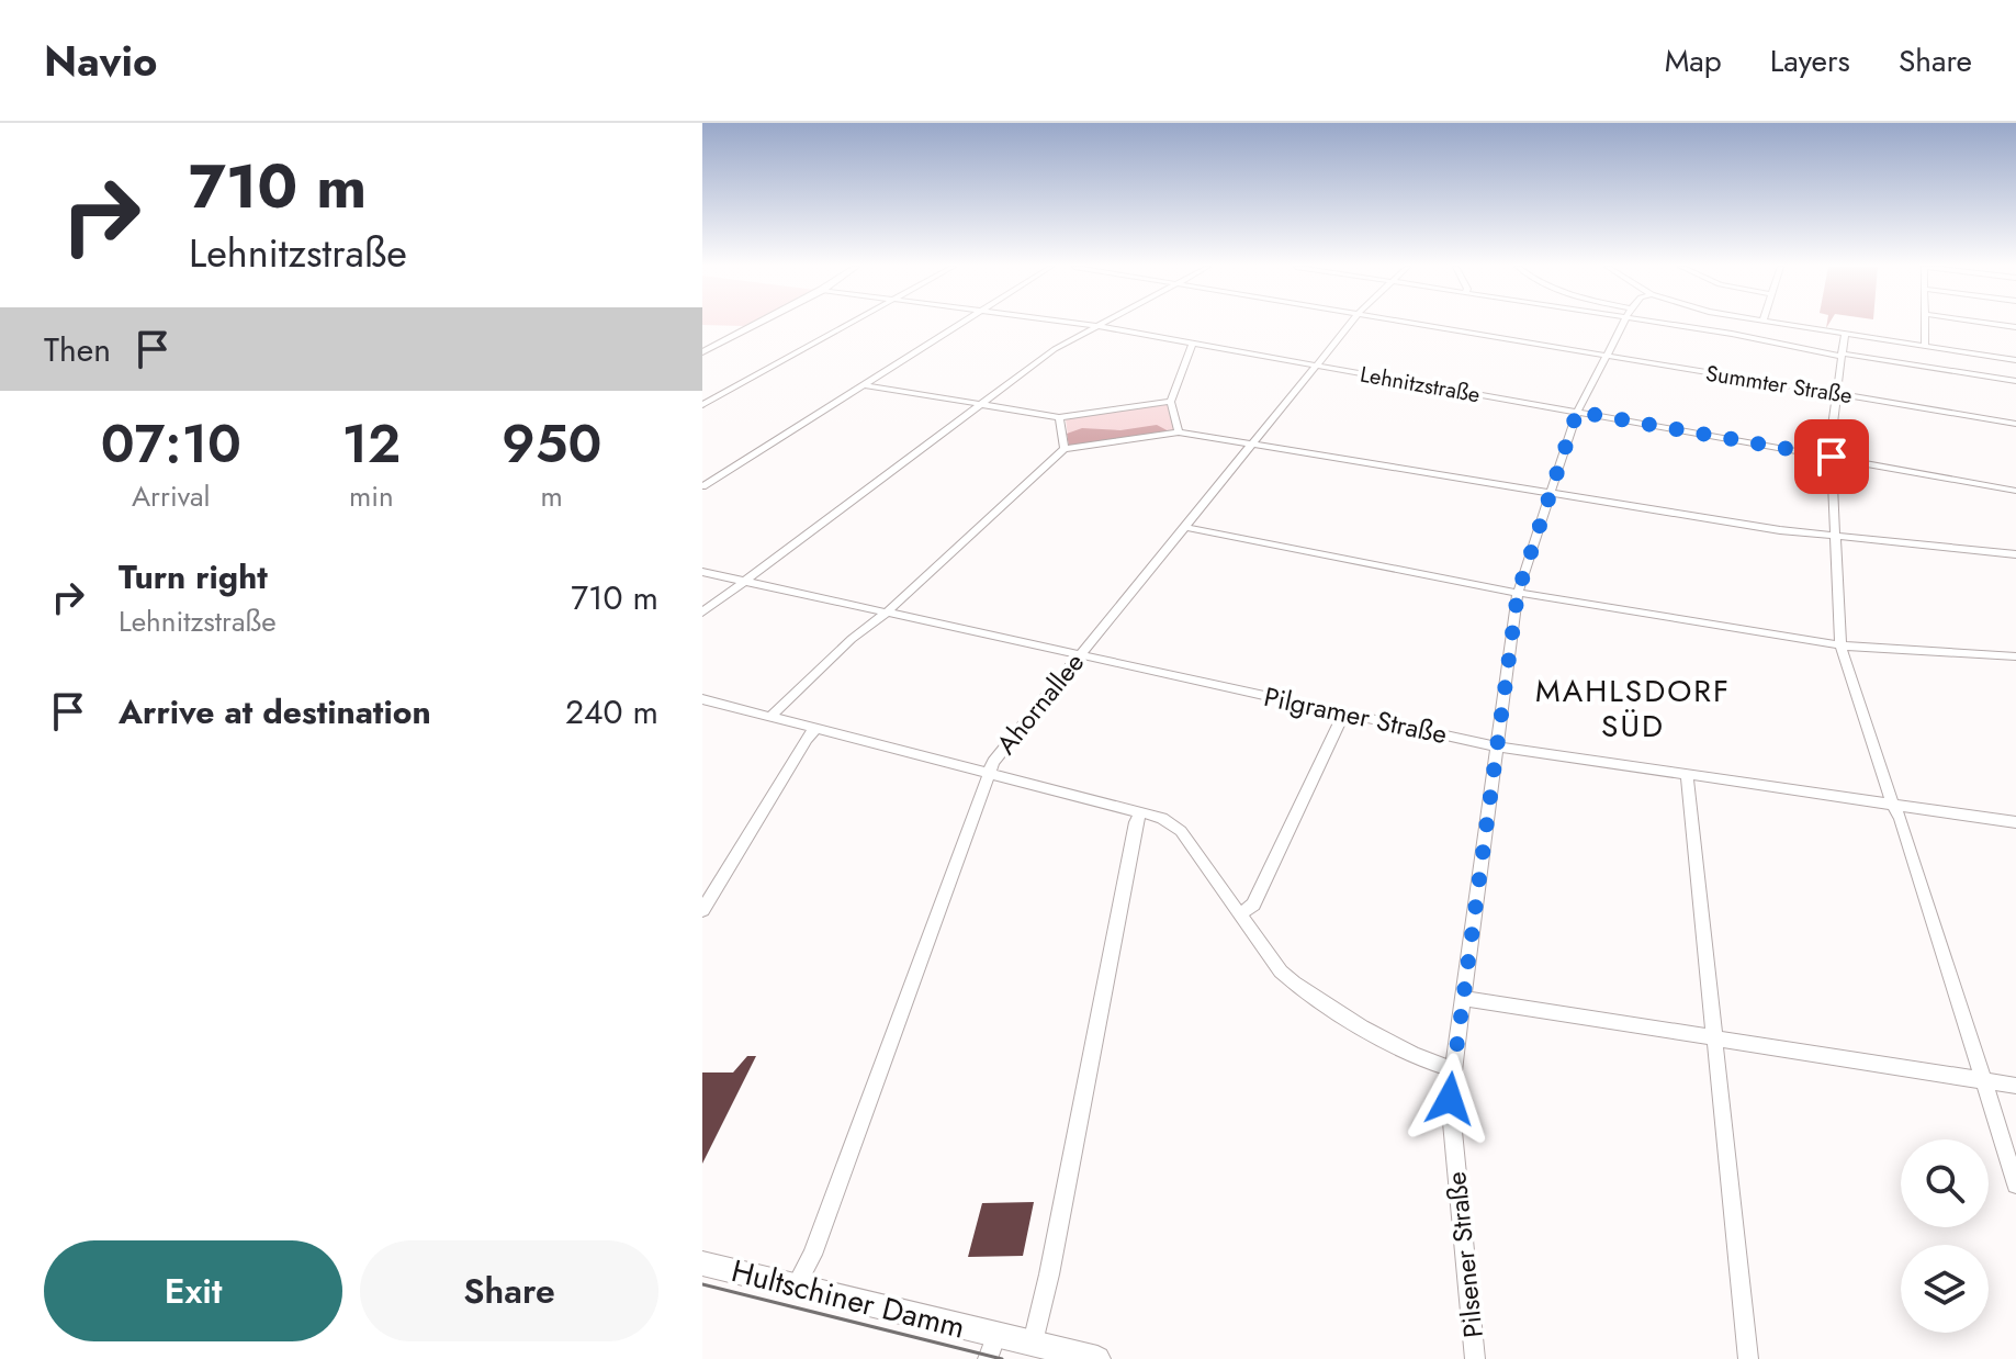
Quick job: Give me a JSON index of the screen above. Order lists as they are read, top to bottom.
{
  "streets": {
    "street": [
      "Lehnitzstraße",
      "Summter Straße",
      "Ahornallee",
      "Pilgramer Straße",
      "Pilsener Straße",
      "Hultschiner Damm"
    ]
  },
  "crossings": [
    ["Lehnitzstraße", "Ahornallee"],
    ["Lehnitzstraße", "Pilsener Straße"],
    ["Summter Straße", "Pilsener Straße"],
    ["Ahornallee", "Pilgramer Straße"],
    ["Ahornallee", "Hultschiner Damm"],
    ["Pilgramer Straße", "Pilsener Straße"]
  ],
  "districts": ["MAHLSDORF SÜD"],
  "page": {
    "header": "Navio",
    "nav": ["Map", "Layers", "Share"],
    "turn": ["710 m", "Lehnitzstraße"],
    "then": "Then",
    "eta": [
      "07:10",
      "Arrival",
      "12",
      "min",
      "950",
      "m"
    ],
    "list": [
      {
        "name": "Turn right",
        "note": "Lehnitzstraße",
        "value": "710 m"
      },
      {
        "name": "Arrive at destination",
        "value": "240 m"
      }
    ],
    "buttons": ["Exit", "Share"]
  }
}
